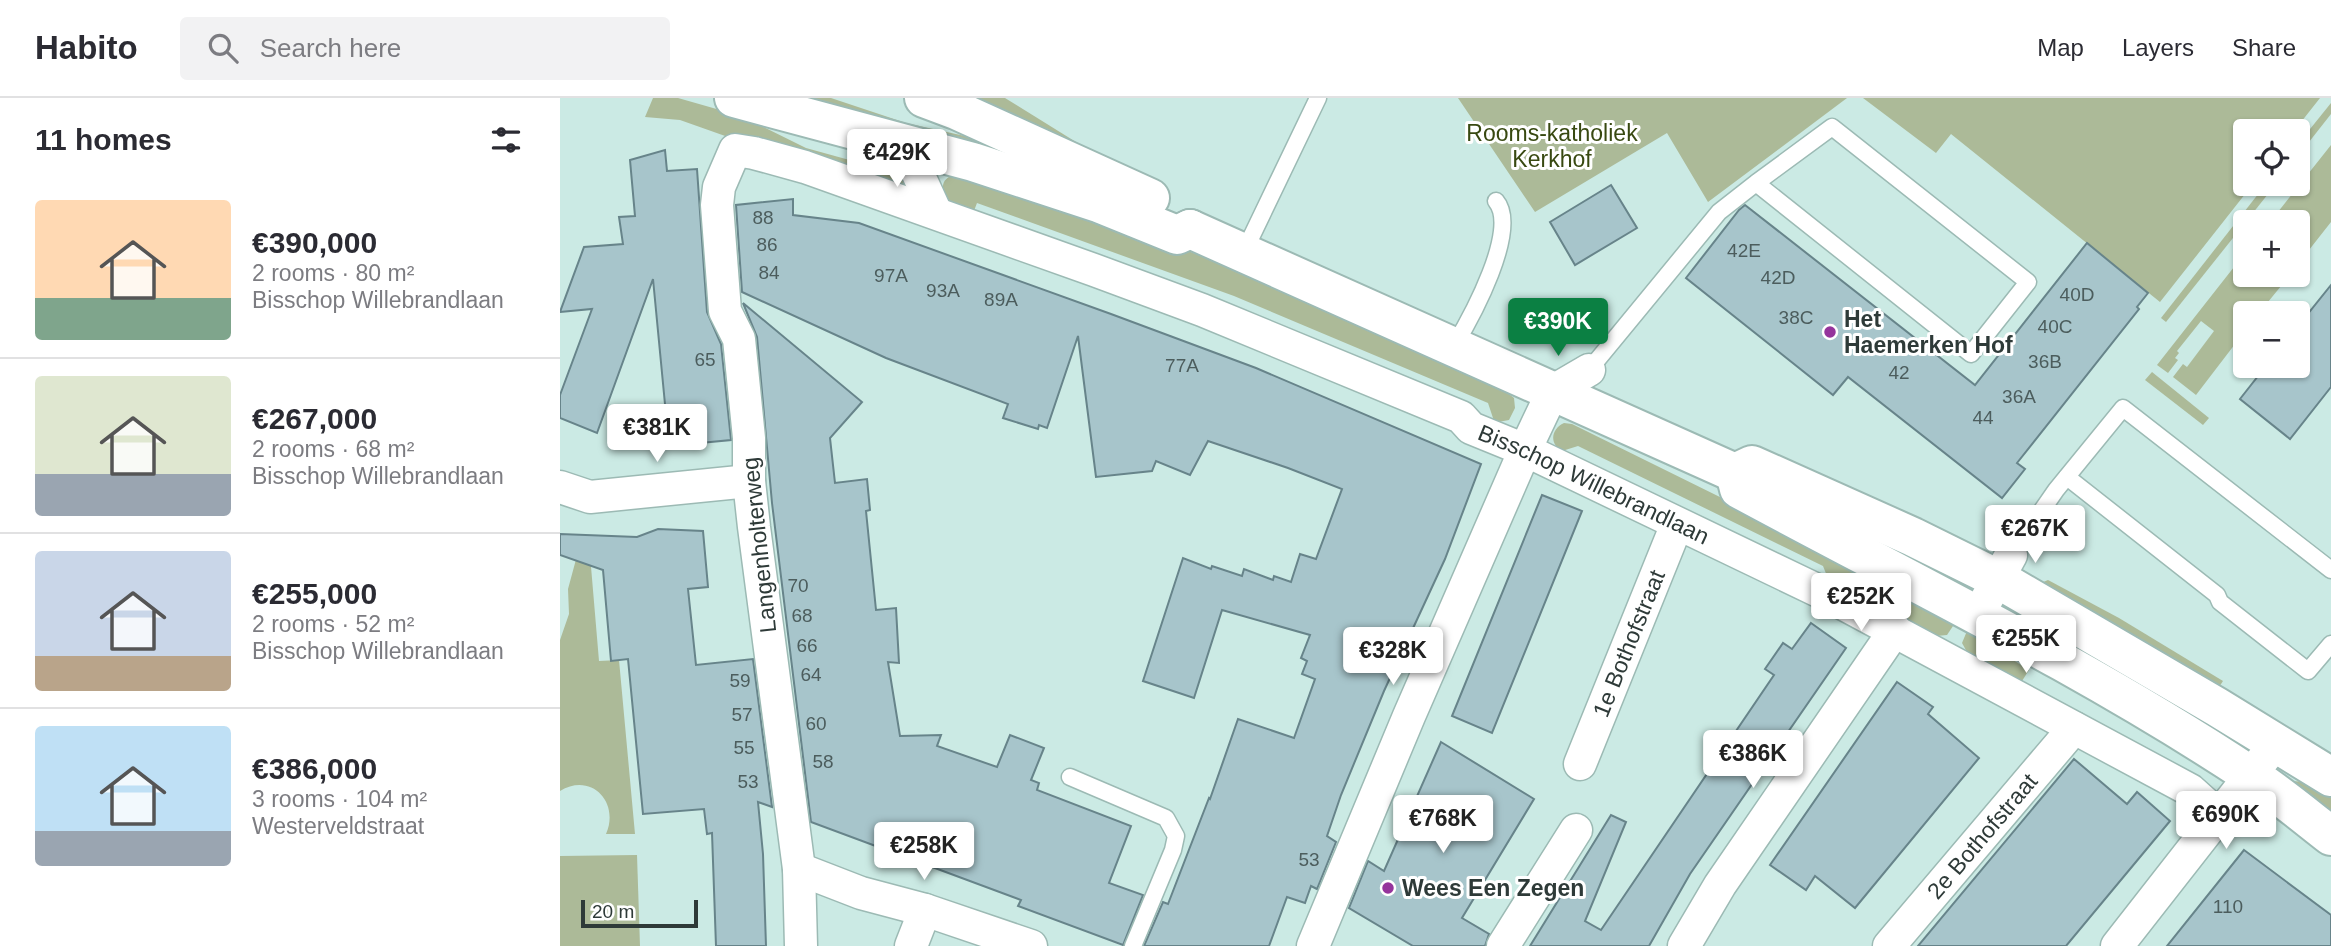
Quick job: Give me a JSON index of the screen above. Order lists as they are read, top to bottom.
{
  "streets": {
    "street": [
      "Bisschop Willebrandlaan",
      "Langenholterweg",
      "1e Bothofstraat",
      "2e Bothofstraat"
    ]
  },
  "crossings": [
    ["Bisschop Willebrandlaan", "Langenholterweg"],
    ["Bisschop Willebrandlaan", "1e Bothofstraat"],
    ["Bisschop Willebrandlaan", "2e Bothofstraat"]
  ],
  "parks": ["Rooms-katholiek Kerkhof"],
  "places": ["Het Haemerken Hof", "Wees Een Zegen"],
  "house_numbers": [
    "88",
    "86",
    "42E",
    "84",
    "97A",
    "42D",
    "93A",
    "40D",
    "89A",
    "38C",
    "40C",
    "65",
    "36B",
    "77A",
    "42",
    "36A",
    "44",
    "70",
    "68",
    "66",
    "64",
    "59",
    "57",
    "60",
    "55",
    "58",
    "53",
    "53",
    "110"
  ],
  "scale_bar": "20 m",
  "page": {
    "header": "Habito",
    "search": "Search here",
    "nav": ["Map", "Layers", "Share"],
    "heading": "11 homes",
    "map_buttons": ["+", "−"],
    "price": [
      "€429K",
      "€390K",
      "€381K",
      "€267K",
      "€252K",
      "€255K",
      "€328K",
      "€386K",
      "€690K",
      "€768K",
      "€258K"
    ],
    "list": [
      {
        "name": "€390,000",
        "note": "2 rooms · 80 m² · Bisschop Willebrandlaan"
      },
      {
        "name": "€267,000",
        "note": "2 rooms · 68 m² · Bisschop Willebrandlaan"
      },
      {
        "name": "€255,000",
        "note": "2 rooms · 52 m² · Bisschop Willebrandlaan"
      },
      {
        "name": "€386,000",
        "note": "3 rooms · 104 m² · Westerveldstraat"
      }
    ],
    "scale": "20 m"
  }
}
